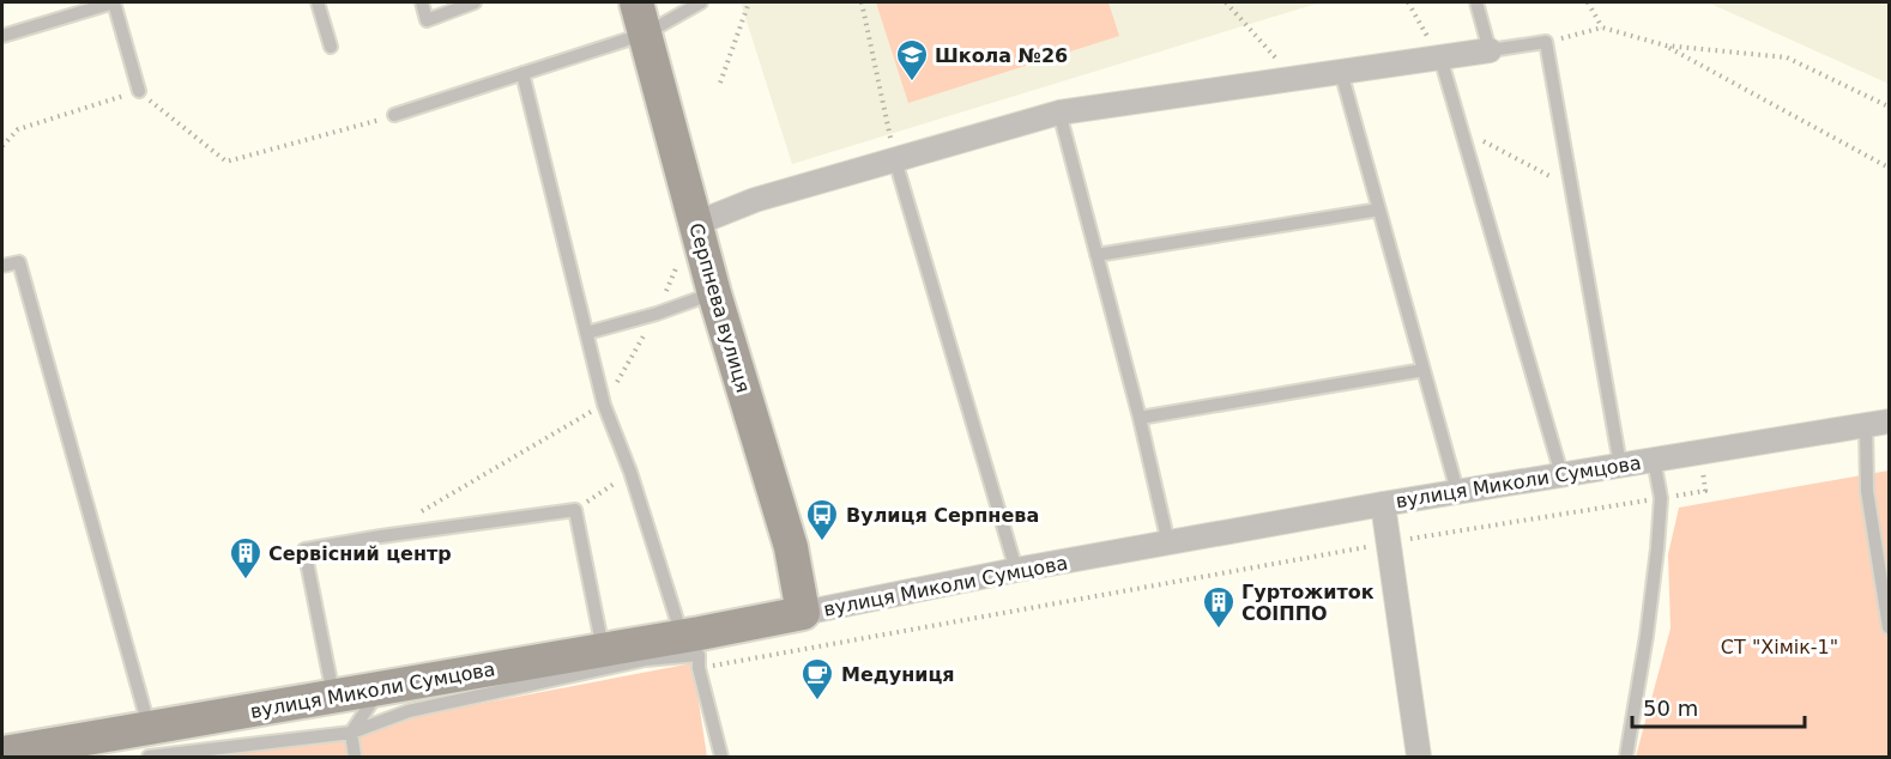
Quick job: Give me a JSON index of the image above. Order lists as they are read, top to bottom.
{
  "streets": {
    "street": ["Серпнева вулиця", "вулиця Миколи Сумцова"]
  },
  "crossings": [
    ["Серпнева вулиця", "вулиця Миколи Сумцова"]
  ],
  "parks": ["СТ \"Хімік-1\""],
  "places": {
    "school or university": ["Школа №26"],
    "bus stop": ["Вулиця Серпнева"],
    "building": ["Сервісний центр", "Гуртожиток СОІППО"],
    "cafe": ["Медуниця"]
  },
  "scale_bar": "50 m"
}
